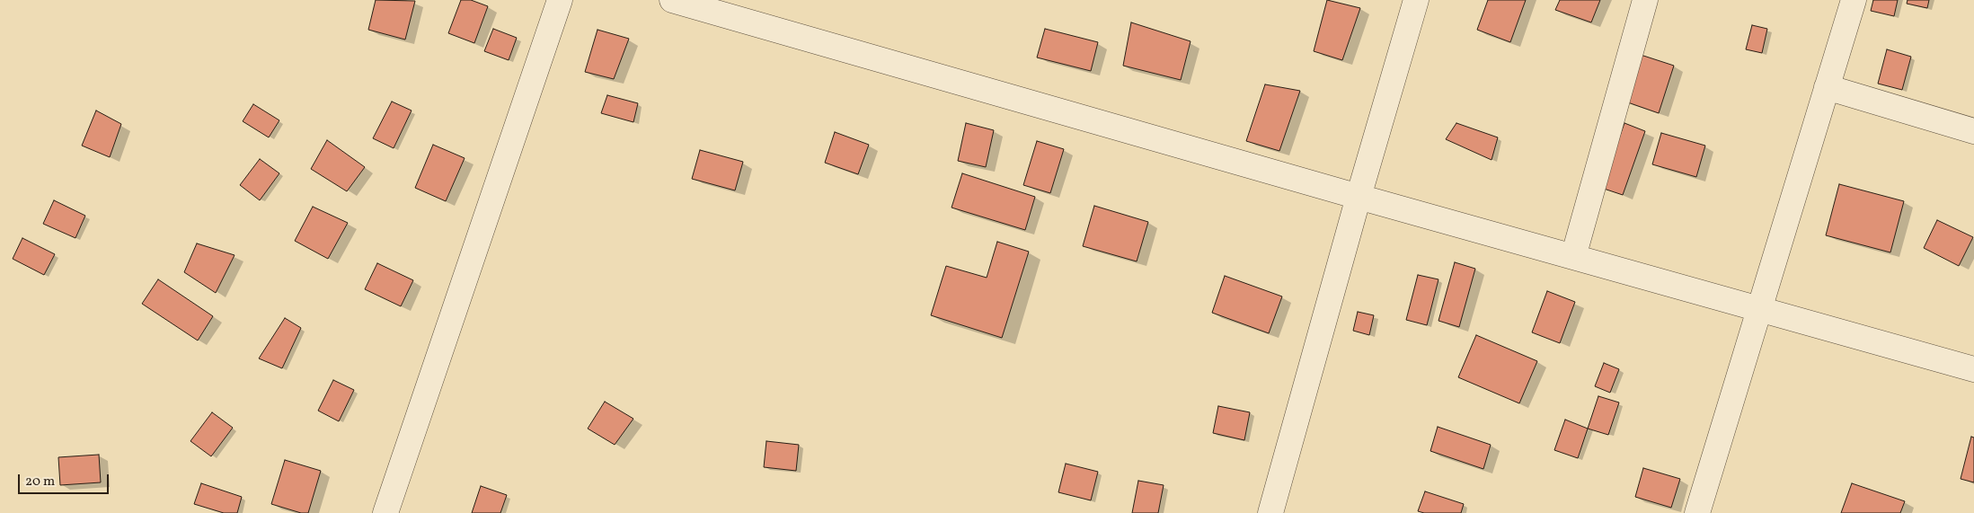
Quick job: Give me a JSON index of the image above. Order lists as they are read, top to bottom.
{
  "scale_bar": "20 m"
}
